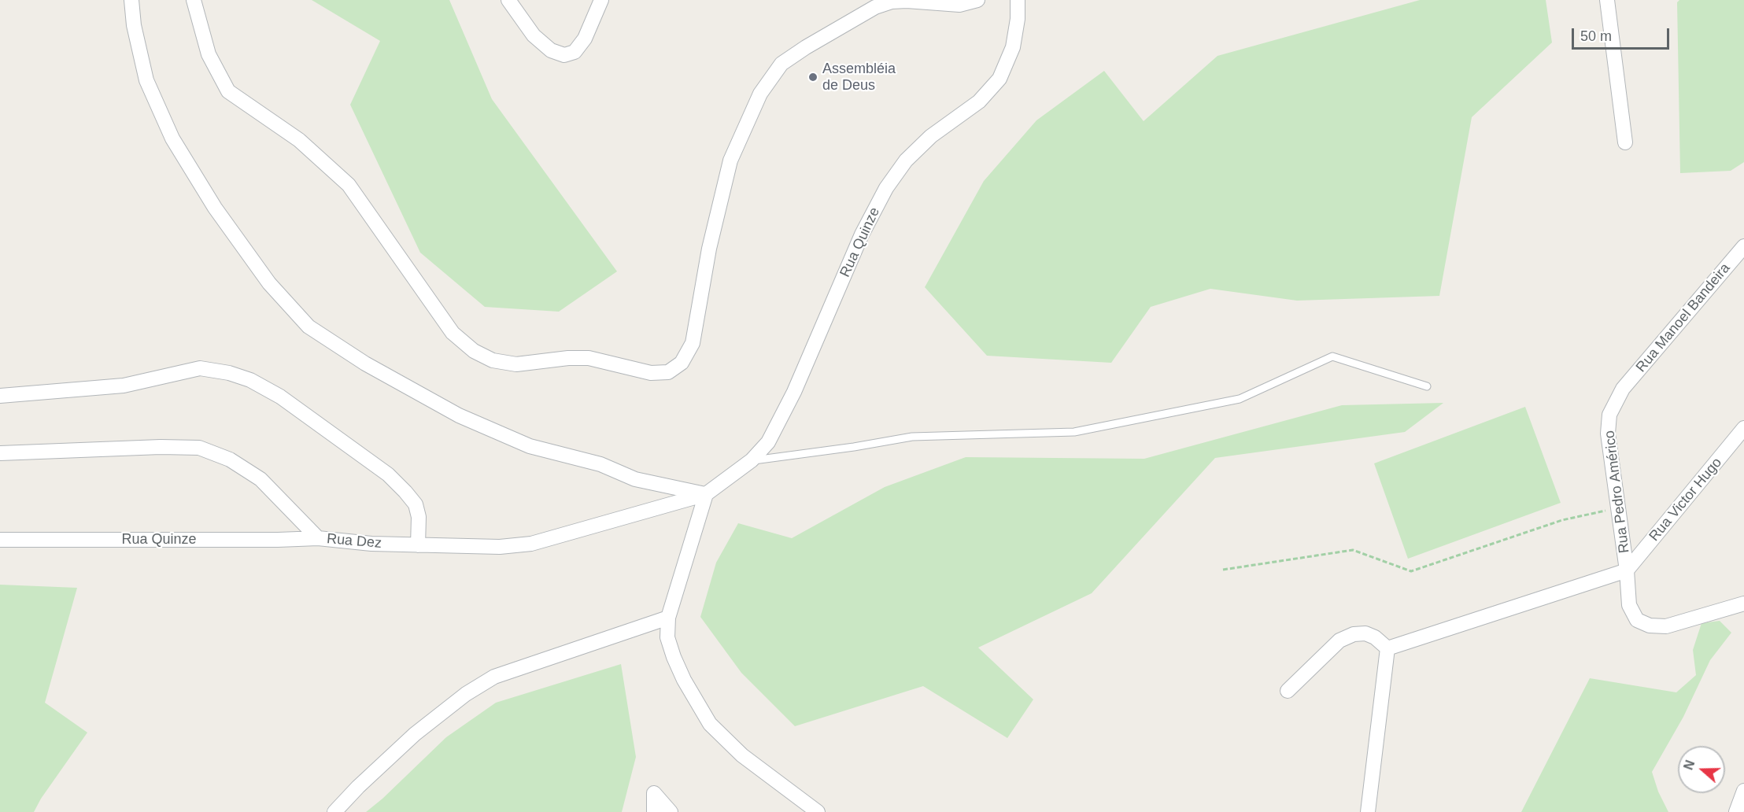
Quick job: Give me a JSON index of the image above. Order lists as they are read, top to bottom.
{
  "streets": {
    "street": [
      "Rua Quinze",
      "Rua Manoel Bandeira",
      "Rua Pedro Américo",
      "Rua Victor Hugo",
      "Rua Dez"
    ]
  },
  "crossings": [
    ["Rua Quinze", "Rua Dez"],
    ["Rua Manoel Bandeira", "Rua Pedro Américo"],
    ["Rua Pedro Américo", "Rua Victor Hugo"]
  ],
  "places": ["Assembléia de Deus"],
  "scale_bar": "50 m",
  "north": "left"
}
